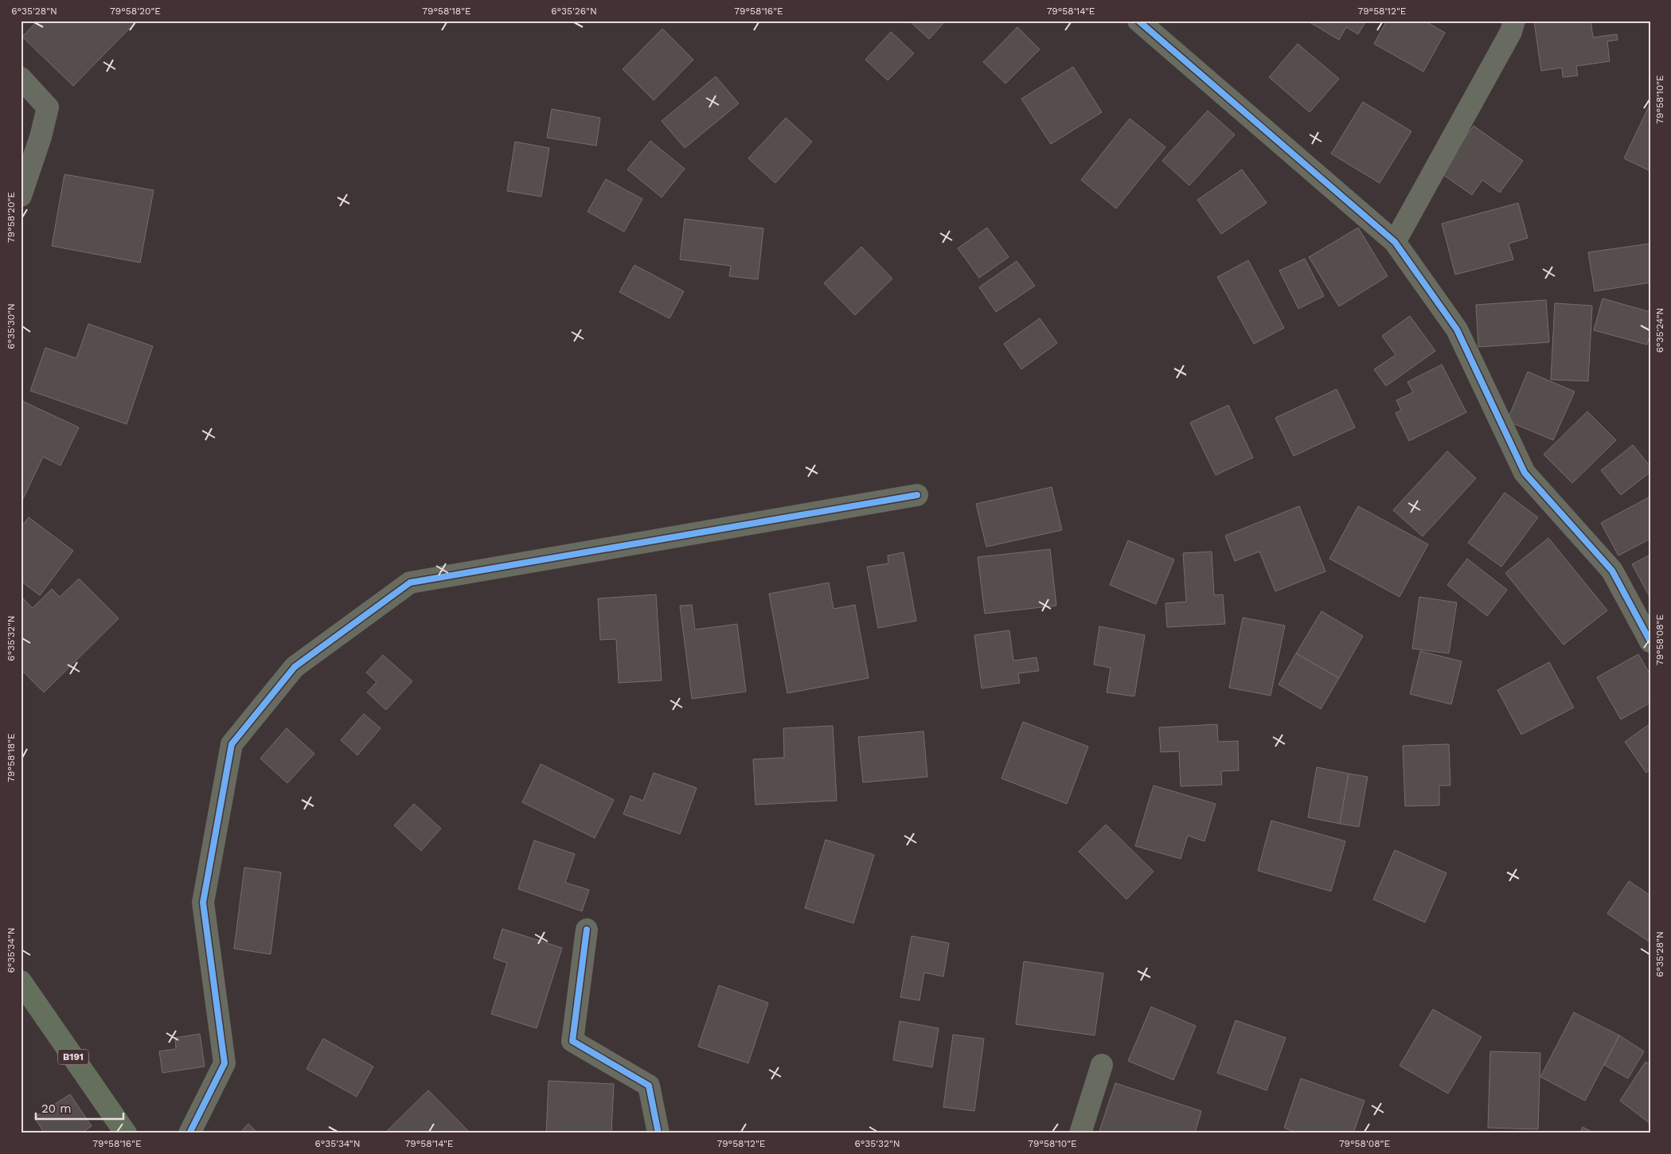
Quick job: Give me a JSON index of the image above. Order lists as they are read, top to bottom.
{
  "streets": {
    "main road": ["B191"]
  },
  "scale_bar": "20 m",
  "coordinates": [
    "6°35'28\"N",
    "79°58'20\"E",
    "79°58'18\"E",
    "6°35'26\"N",
    "79°58'16\"E",
    "79°58'14\"E",
    "79°58'12\"E",
    "79°58'10\"E",
    "6°35'30\"N",
    "6°35'24\"N",
    "6°35'32\"N",
    "79°58'08\"E",
    "6°35'34\"N"
  ]
}
